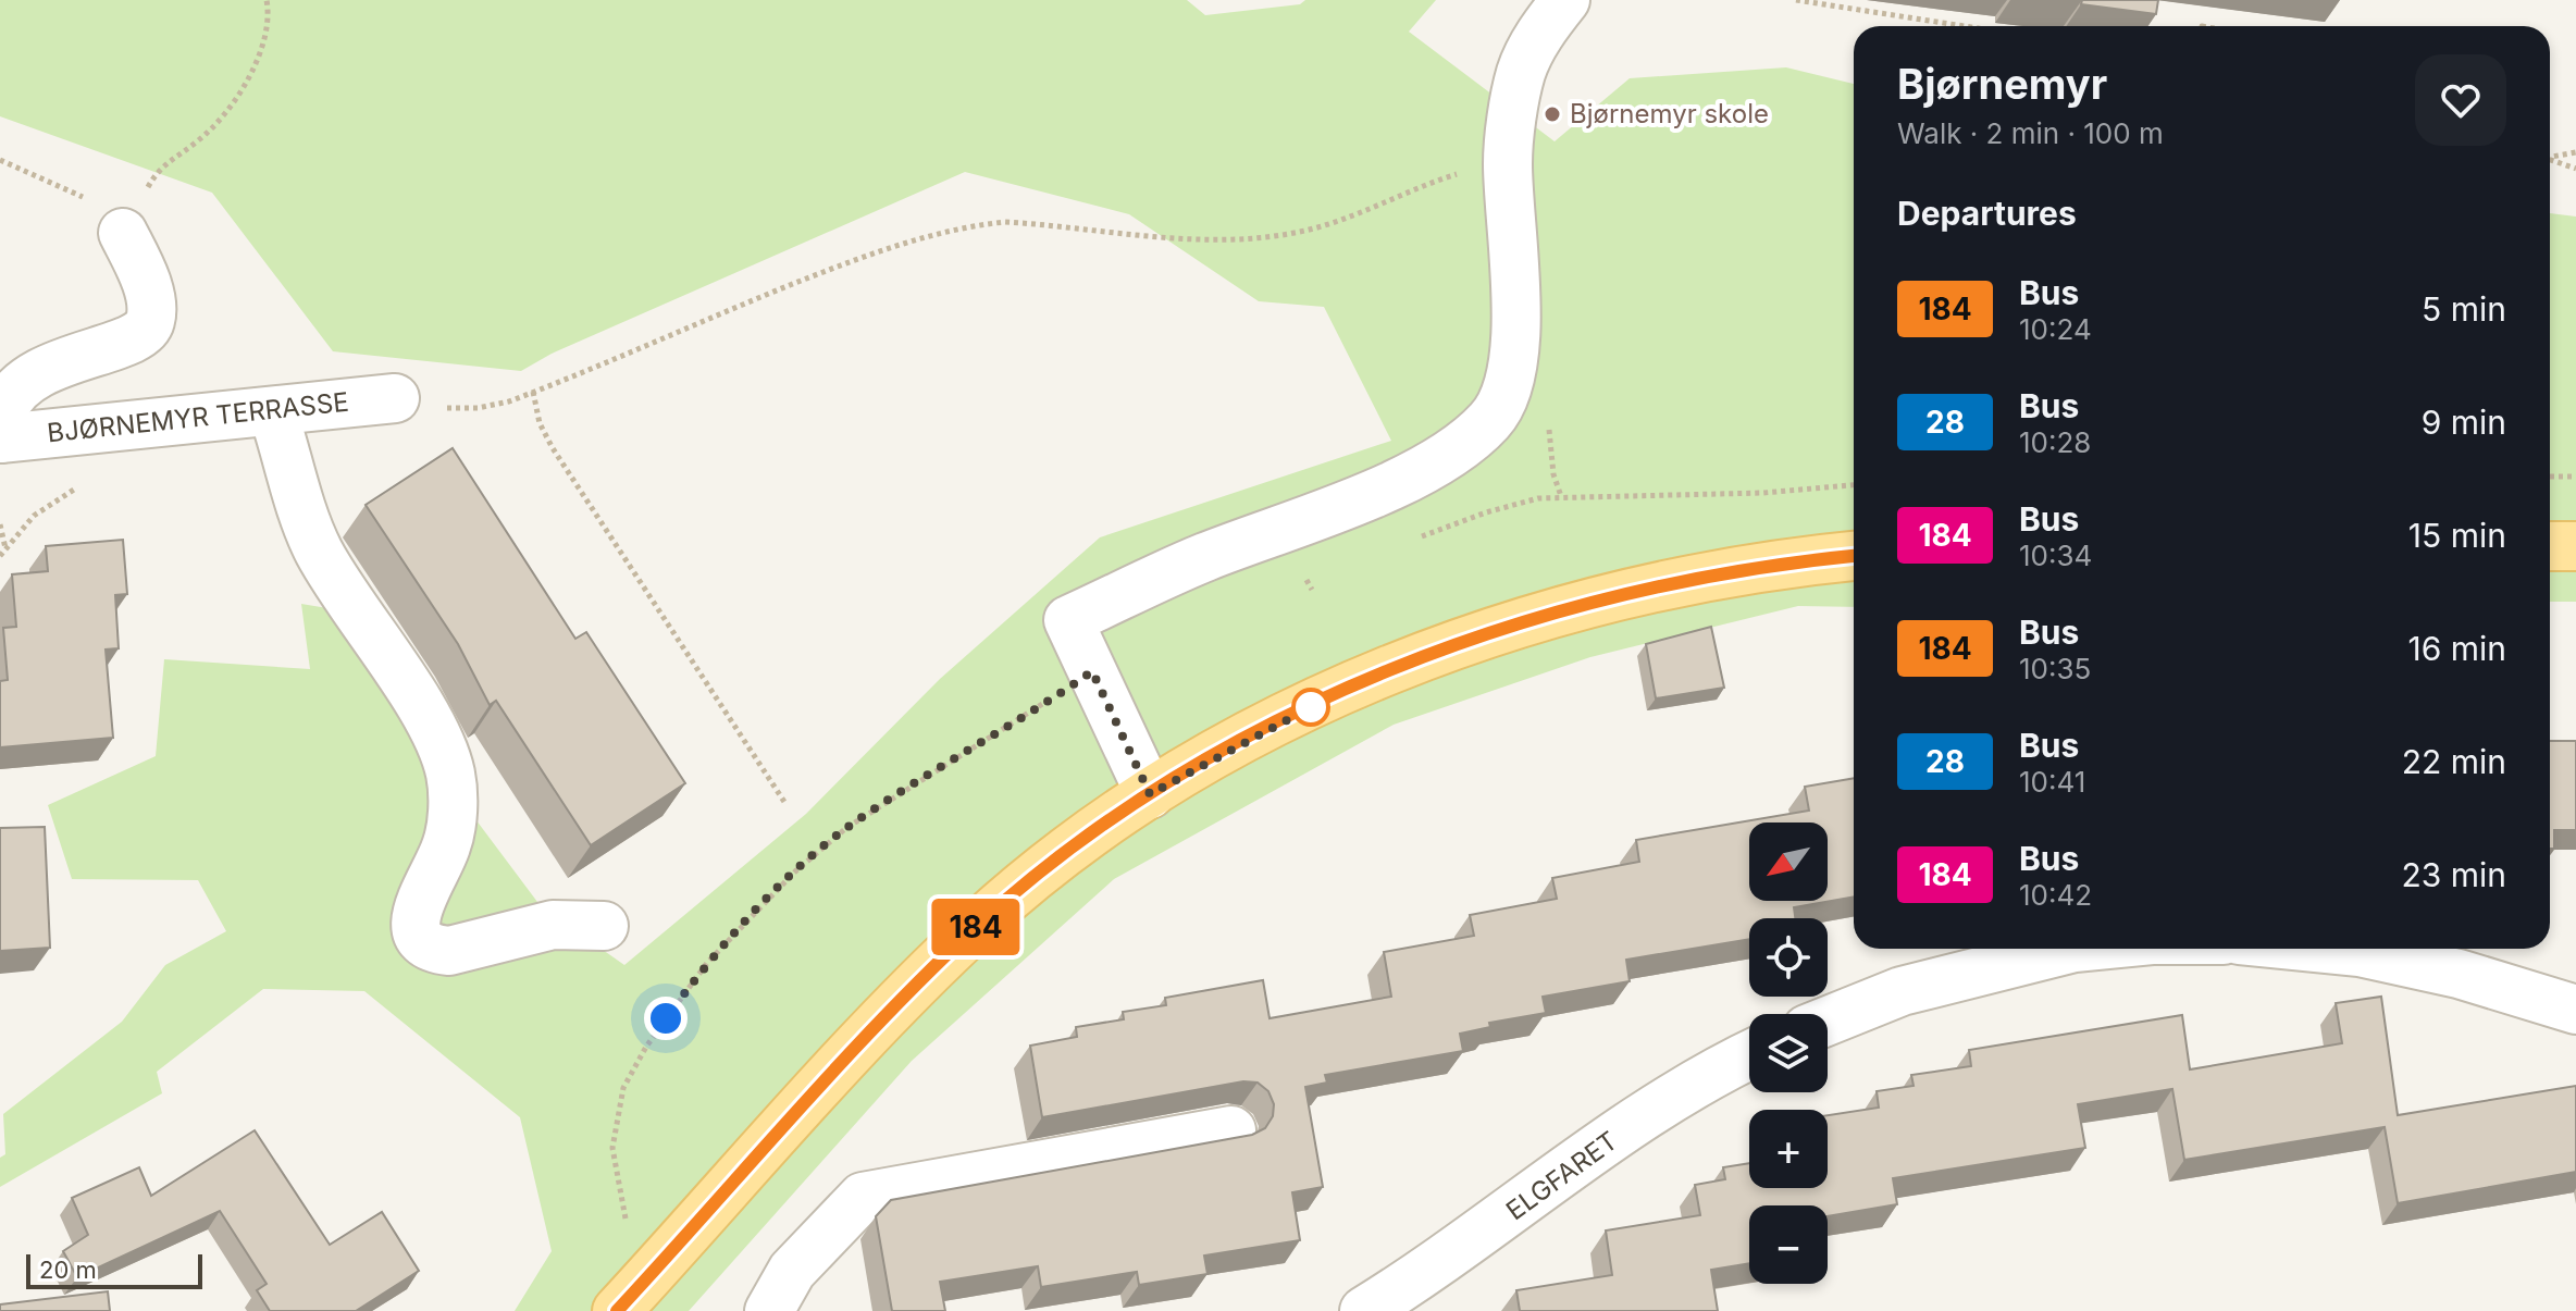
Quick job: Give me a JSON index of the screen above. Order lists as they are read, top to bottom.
{
  "streets": {
    "street": ["BJØRNEMYR TERRASSE", "ELGFARET"]
  },
  "places": ["Bjørnemyr skole"],
  "lines": ["bus line 184"],
  "scale_bar": "20 m",
  "north": "bottom left",
  "page": {
    "on_map": "184",
    "heading": [
      ["Bjørnemyr", "Walk · 2 min · 100 m"],
      "Departures"
    ],
    "list": [
      {
        "mark": "184",
        "name": "Bus",
        "note": "10:24",
        "value": "5 min"
      },
      {
        "mark": "28",
        "name": "Bus",
        "note": "10:28",
        "value": "9 min"
      },
      {
        "mark": "184",
        "name": "Bus",
        "note": "10:34",
        "value": "15 min"
      },
      {
        "mark": "184",
        "name": "Bus",
        "note": "10:35",
        "value": "16 min"
      },
      {
        "mark": "28",
        "name": "Bus",
        "note": "10:41",
        "value": "22 min"
      },
      {
        "mark": "184",
        "name": "Bus",
        "note": "10:42",
        "value": "23 min"
      }
    ],
    "map_buttons": ["+", "−"],
    "scale": "20 m"
  }
}
